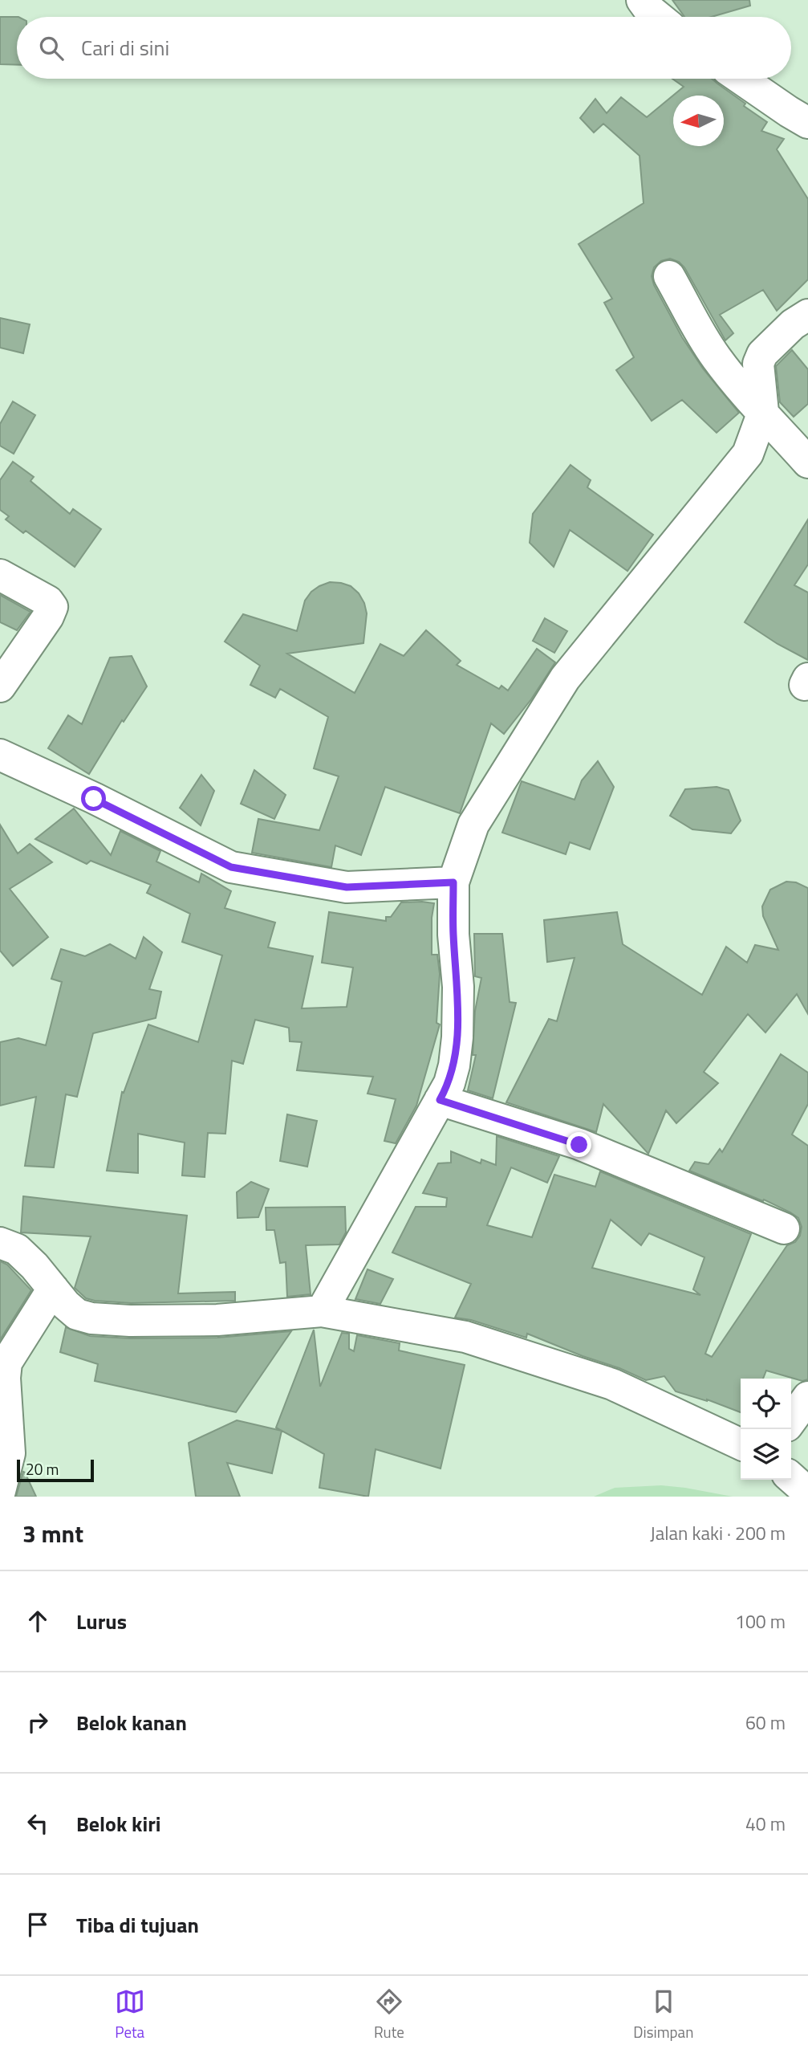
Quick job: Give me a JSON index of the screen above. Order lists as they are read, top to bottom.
{
  "scale_bar": "20 m",
  "north": "left",
  "page": {
    "search": "Cari di sini",
    "scale": "20 m",
    "heading": ["3 mnt", "Jalan kaki · 200 m"],
    "list": [
      ["Lurus", "100 m"],
      ["Belok kanan", "60 m"],
      ["Belok kiri", "40 m"],
      "Tiba di tujuan"
    ],
    "nav": ["Peta", "Rute", "Disimpan"]
  }
}
